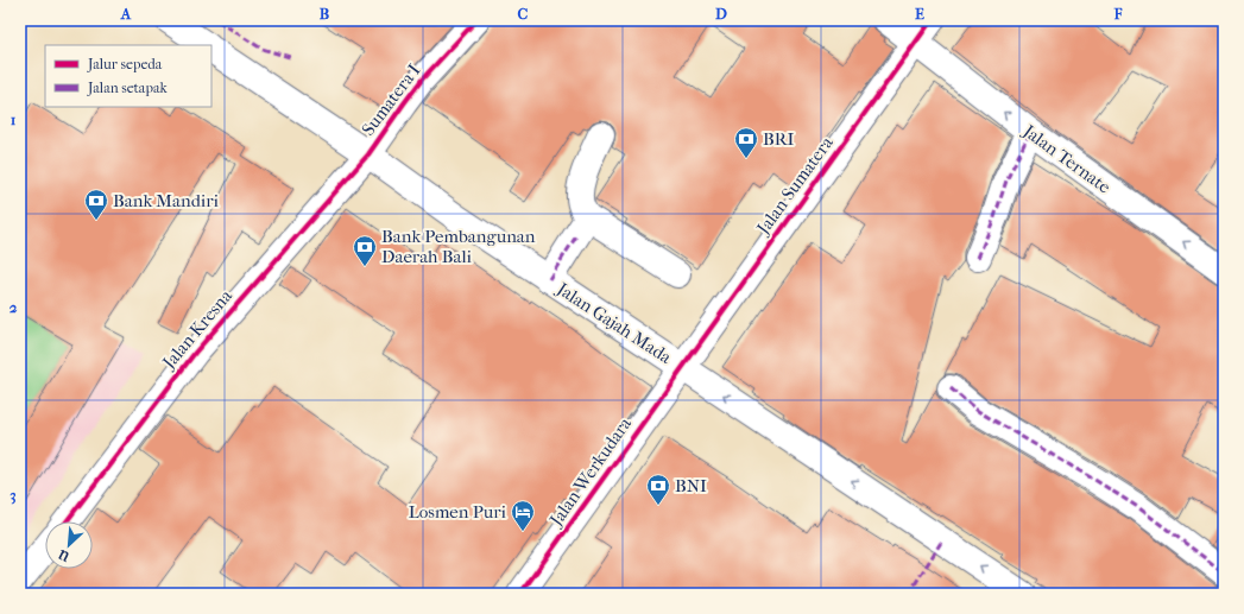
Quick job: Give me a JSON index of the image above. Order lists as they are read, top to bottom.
{
  "streets": {
    "street": [
      "Sumatera I",
      "Jalan Ternate",
      "Jalan Sumatera",
      "Jalan Gajah Mada",
      "Jalan Kresna",
      "Jalan Werkudara"
    ]
  },
  "crossings": [
    ["Sumatera I", "Jalan Gajah Mada"],
    ["Sumatera I", "Jalan Kresna"],
    ["Jalan Ternate", "Jalan Sumatera"],
    ["Jalan Sumatera", "Jalan Gajah Mada"],
    ["Jalan Sumatera", "Jalan Werkudara"],
    ["Jalan Gajah Mada", "Jalan Kresna"],
    ["Jalan Gajah Mada", "Jalan Werkudara"]
  ],
  "one_way": ["Jalan Ternate"],
  "places": {
    "bank": [
      "BRI",
      "Bank Mandiri",
      "Bank Pembangunan Daerah Bali",
      "BNI"
    ],
    "hotel": ["Losmen Puri"]
  },
  "legend": ["Jalur sepeda", "Jalan setapak"],
  "north": "bottom left",
  "grid": {
    "columns": [
      "A",
      "B",
      "C",
      "D",
      "E",
      "F"
    ],
    "rows": ["1", "2", "3"]
  }
}
